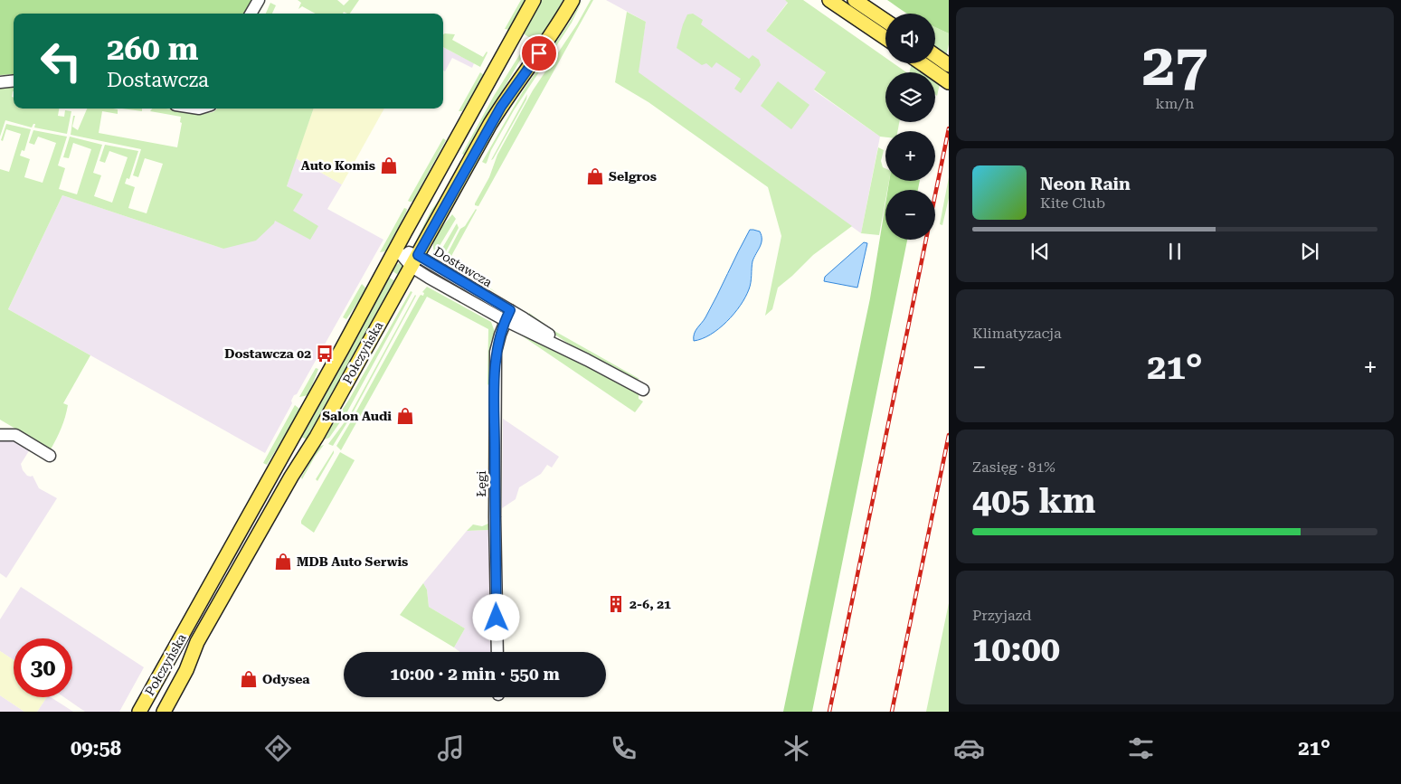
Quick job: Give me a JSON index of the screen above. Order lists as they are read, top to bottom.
{
  "streets": {
    "main road": ["Połczyńska"],
    "street": ["Dostawcza", "Łęgi"]
  },
  "crossings": [
    ["Dostawcza", "Połczyńska"],
    ["Dostawcza", "Łęgi"]
  ],
  "places": {
    "shop": [
      "Auto Komis",
      "Selgros",
      "Salon Audi",
      "MDB Auto Serwis",
      "Odysea"
    ],
    "bus stop": ["Dostawcza 02"],
    "building": ["2-6, 21"]
  },
  "page": {
    "tile": [
      ["27", "km/h"],
      "Klimatyzacja",
      ["Zasięg · 81%", "405 km"],
      ["Przyjazd", "10:00"]
    ],
    "map_buttons": ["+", "−"],
    "turn": ["260 m", "Dostawcza"],
    "song": ["Neon Rain", "Kite Club"],
    "heat": ["−", "21°", "+"],
    "limit": "30",
    "trip": "10:00 · 2 min · 550 m",
    "tabs": ["09:58", "21°"]
  }
}
